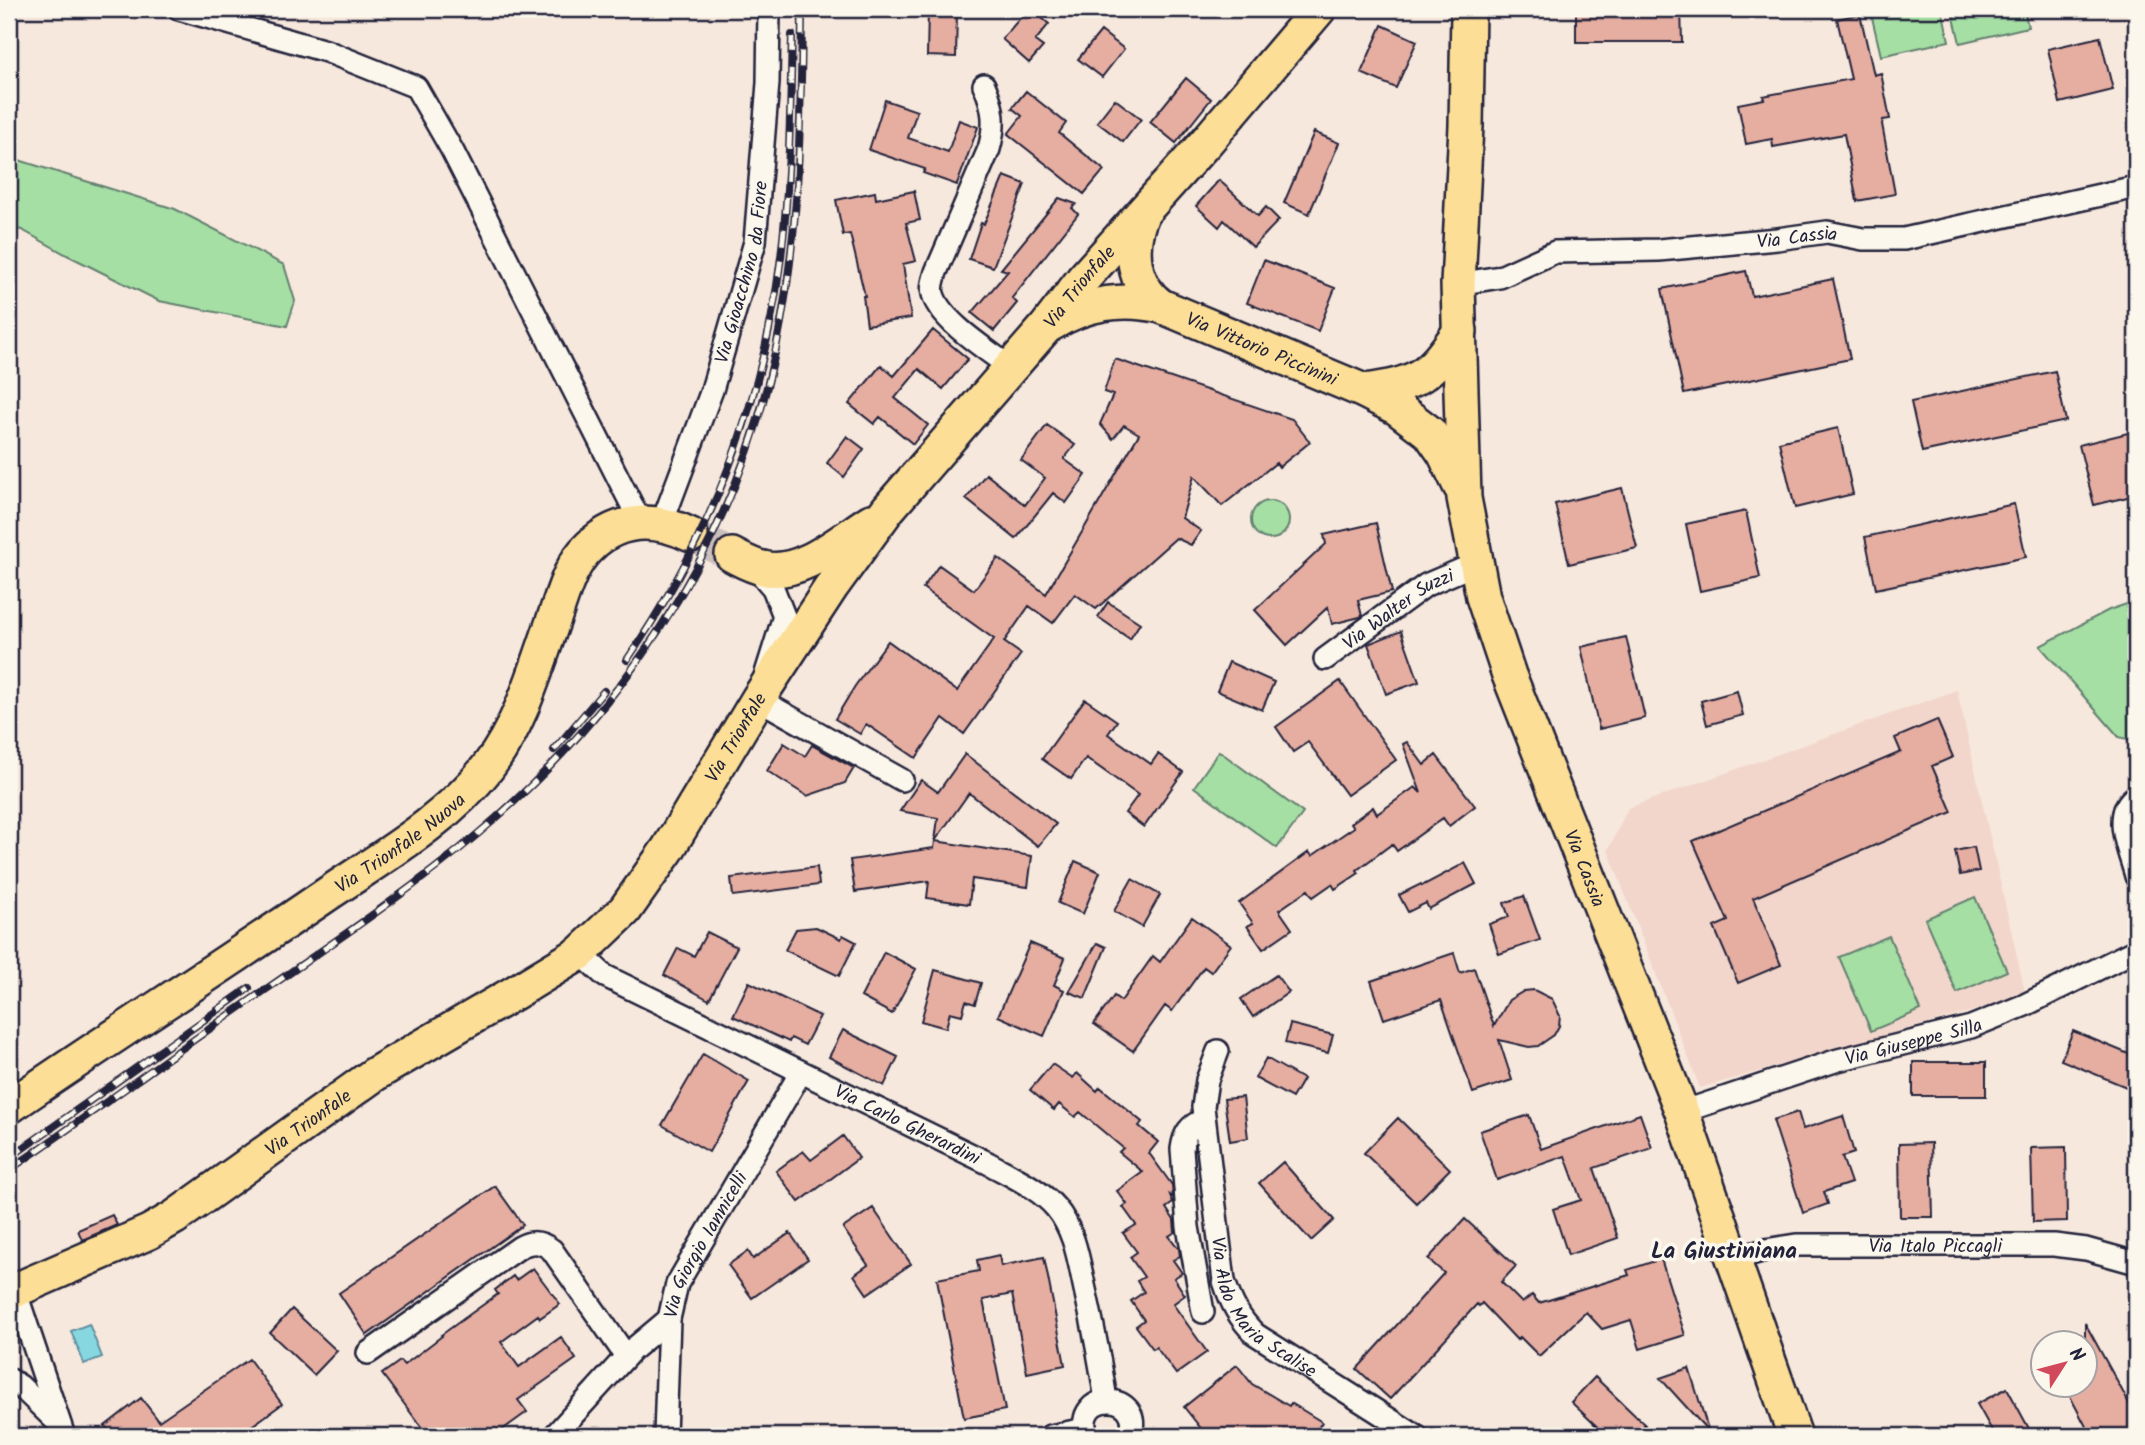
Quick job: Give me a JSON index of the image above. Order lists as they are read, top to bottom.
{
  "streets": {
    "main road": [
      "Via Cassia",
      "Via Trionfale",
      "Via Vittorio Piccinini",
      "Via Trionfale Nuova"
    ],
    "street": [
      "Via Gioacchino da Fiore",
      "Via Walter Suzzi",
      "Via Giuseppe Silla",
      "Via Carlo Gherardini",
      "Via Italo Piccagli",
      "Via Giorgio Iannicelli",
      "Via Aldo Maria Scalise"
    ]
  },
  "crossings": [
    ["Via Cassia", "Via Vittorio Piccinini"],
    ["Via Cassia", "Via Walter Suzzi"],
    ["Via Cassia", "Via Giuseppe Silla"],
    ["Via Cassia", "Via Italo Piccagli"],
    ["Via Gioacchino da Fiore", "Via Trionfale Nuova"],
    ["Via Trionfale", "Via Vittorio Piccinini"],
    ["Via Trionfale", "Via Carlo Gherardini"],
    ["Via Carlo Gherardini", "Via Giorgio Iannicelli"]
  ],
  "districts": ["La Giustiniana"],
  "north": "top right"
}
